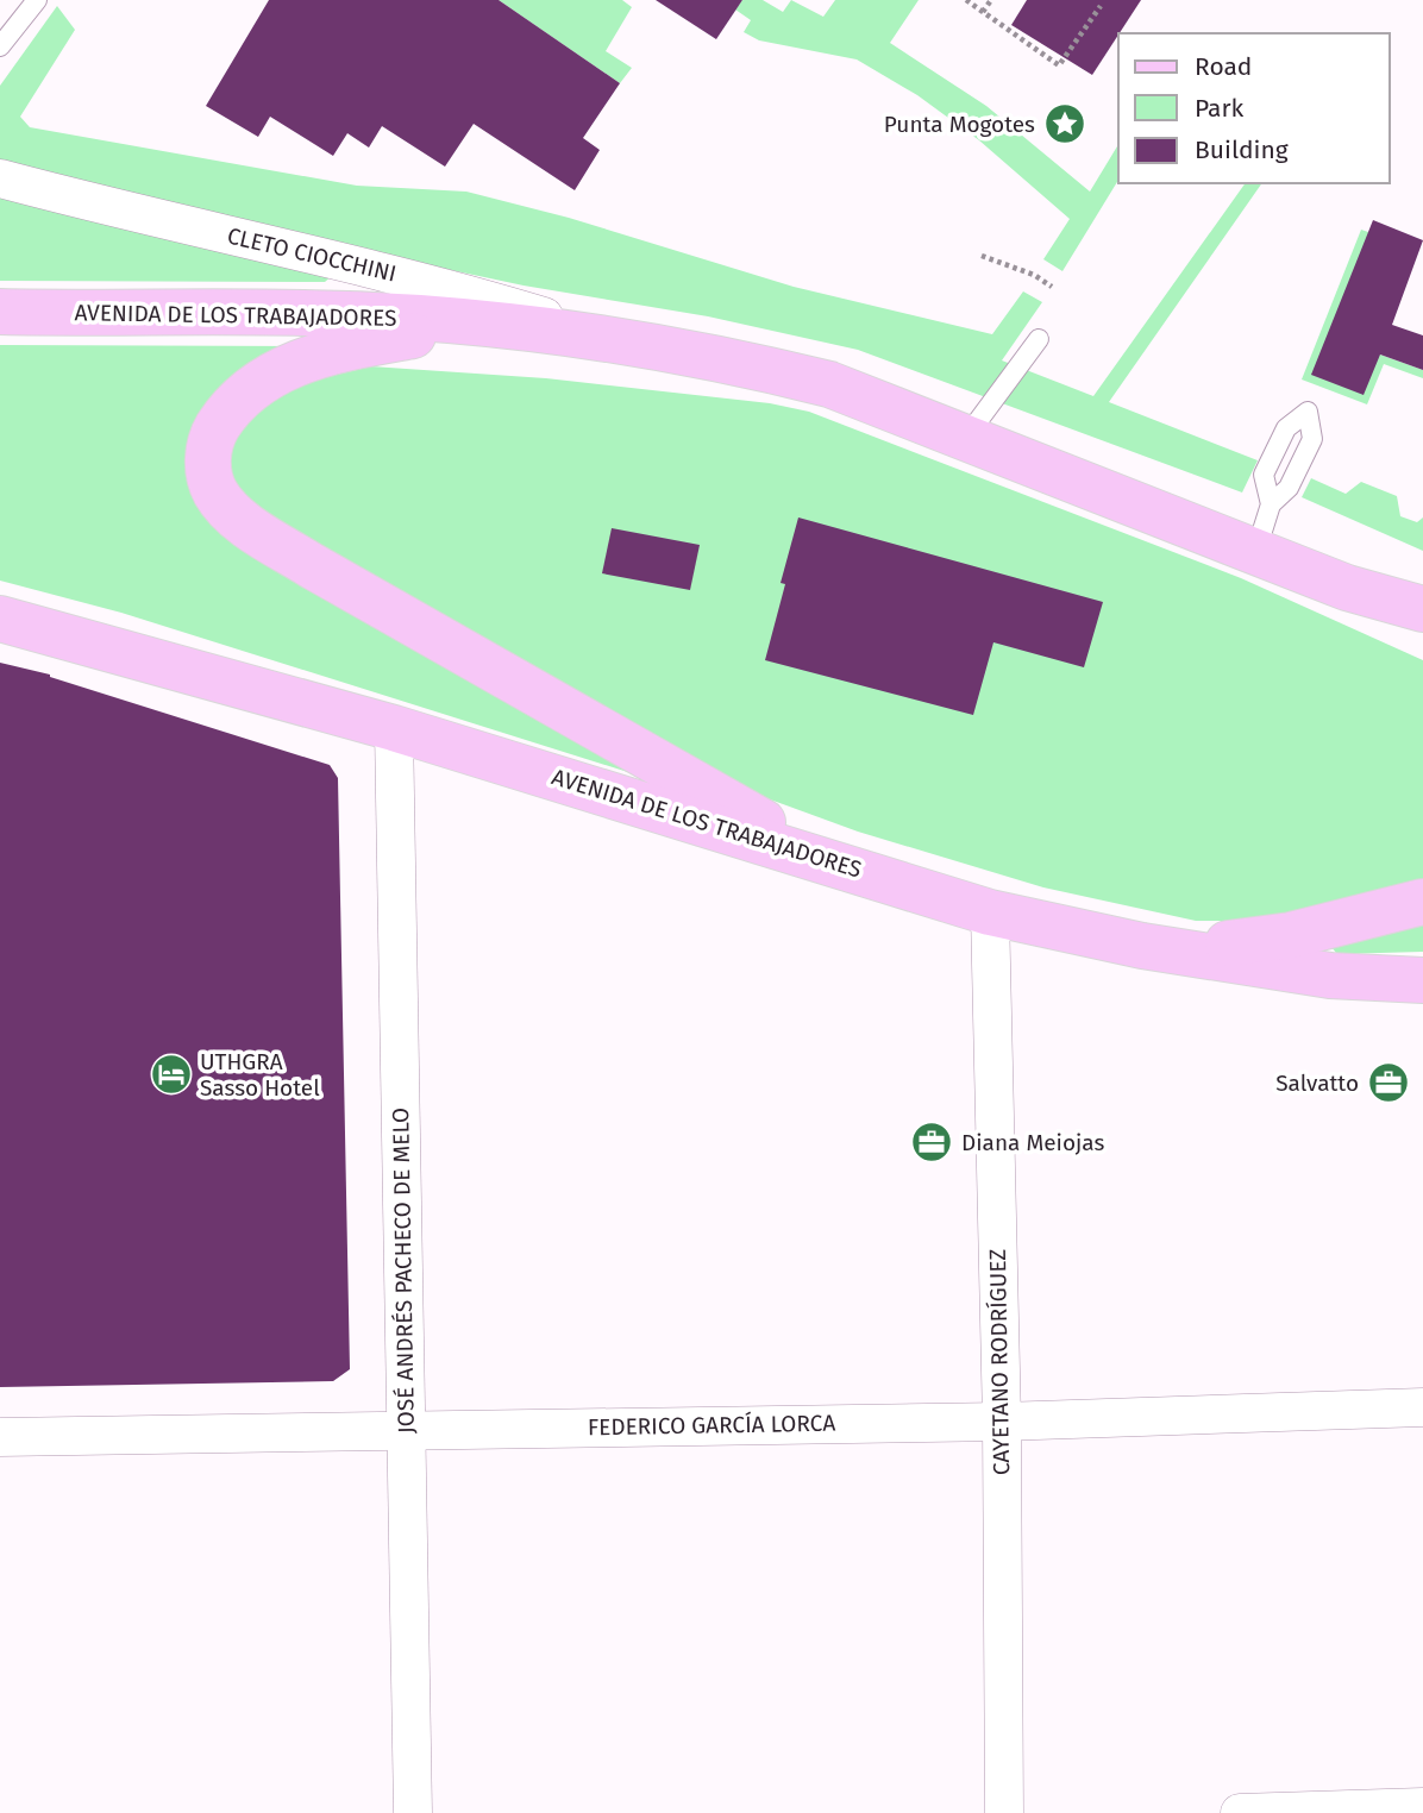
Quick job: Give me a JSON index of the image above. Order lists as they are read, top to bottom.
{
  "streets": {
    "main road": ["AVENIDA DE LOS TRABAJADORES"],
    "street": [
      "CLETO CIOCCHINI",
      "JOSÉ ANDRÉS PACHECO DE MELO",
      "CAYETANO RODRÍGUEZ",
      "FEDERICO GARCÍA LORCA"
    ]
  },
  "crossings": [
    ["CLETO CIOCCHINI", "AVENIDA DE LOS TRABAJADORES"],
    ["AVENIDA DE LOS TRABAJADORES", "JOSÉ ANDRÉS PACHECO DE MELO"],
    ["AVENIDA DE LOS TRABAJADORES", "CAYETANO RODRÍGUEZ"],
    ["JOSÉ ANDRÉS PACHECO DE MELO", "FEDERICO GARCÍA LORCA"],
    ["CAYETANO RODRÍGUEZ", "FEDERICO GARCÍA LORCA"]
  ],
  "places": {
    "place": ["Punta Mogotes"],
    "hotel": ["UTHGRA Sasso Hotel"],
    "office": ["Salvatto", "Diana Meiojas"]
  },
  "legend": ["Road", "Park", "Building"]
}
